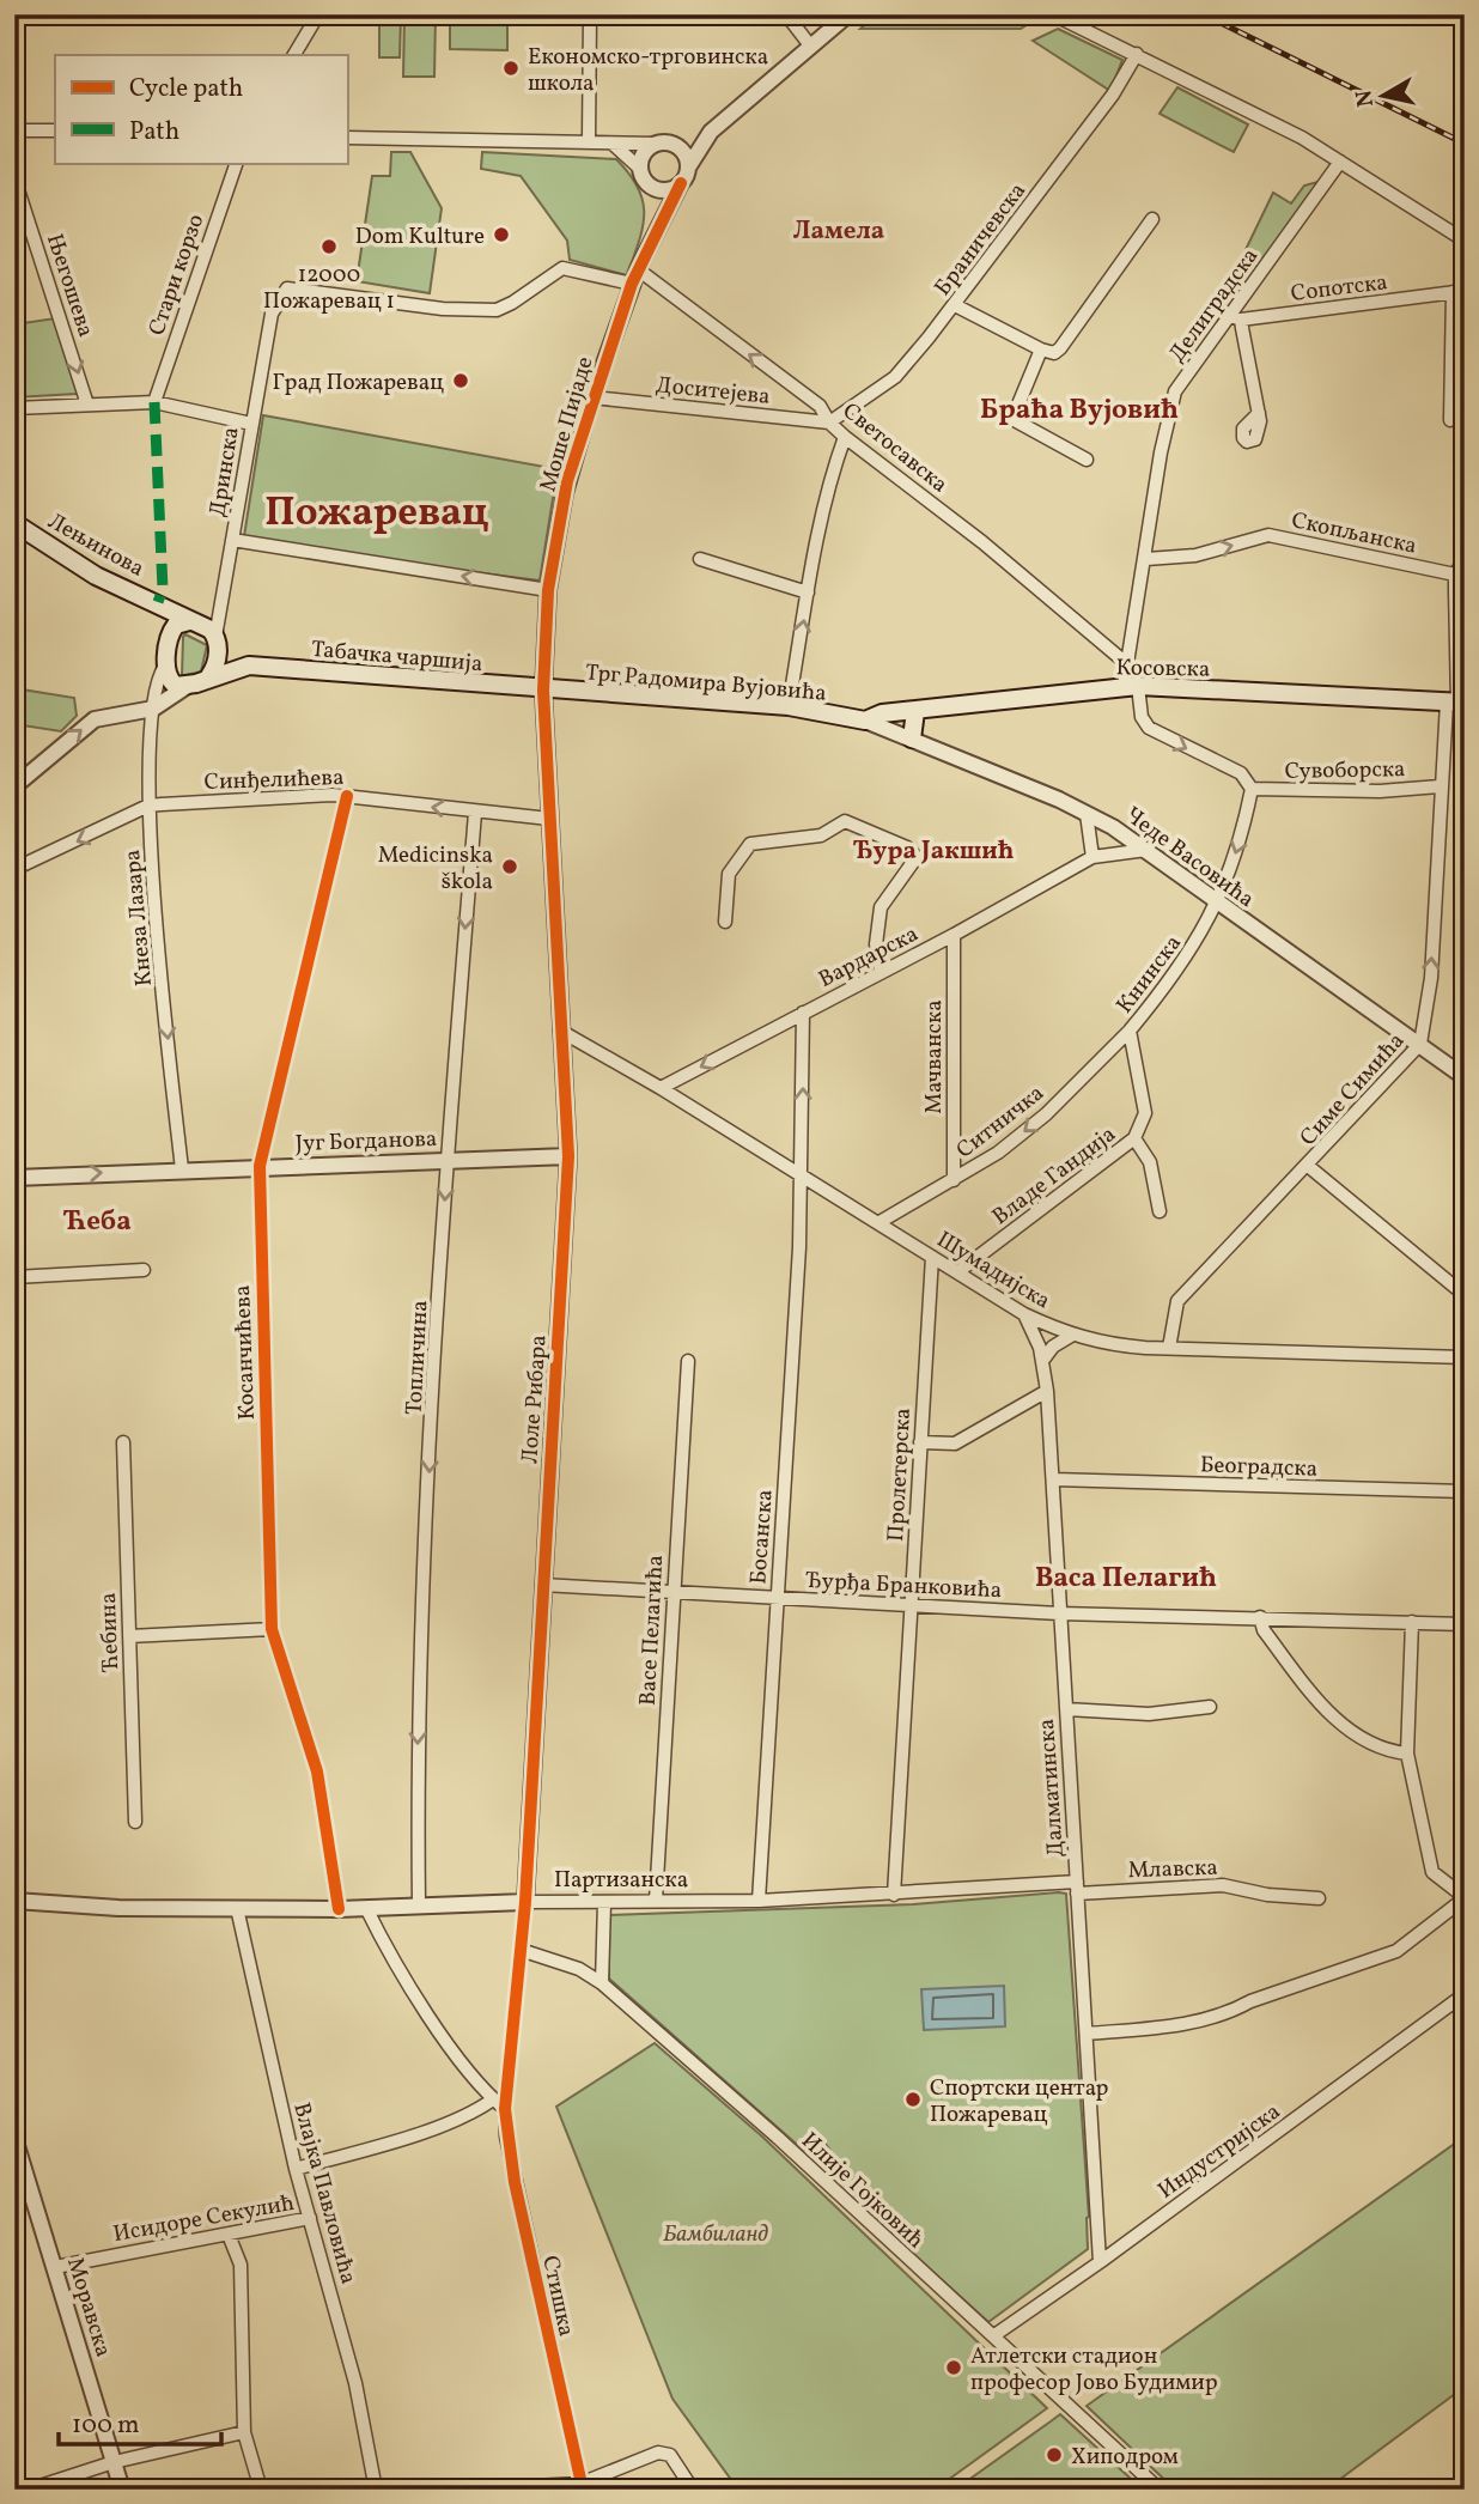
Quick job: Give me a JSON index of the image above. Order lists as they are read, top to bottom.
{
  "streets": {
    "main road": [
      "Лењинова",
      "Табачка чаршија",
      "Косовска",
      "Трг Радомира Вујовића"
    ],
    "street": [
      "Браничевска",
      "Стари корзо",
      "Његошева",
      "Сопотска",
      "Делиградска",
      "Доситејева",
      "Моше Пијаде",
      "Светосавска",
      "Дринска",
      "Скопљанска",
      "Сувоборска",
      "Синђелићева",
      "Чеде Васовића",
      "Кнеза Лазара",
      "Вардарска",
      "Книнска",
      "Мачванска",
      "Симе Симића",
      "Ситничка",
      "Југ Богданова",
      "Владе Гандија",
      "Шумадијска",
      "Косанчићева",
      "Топличина",
      "Лоле Рибара",
      "Београдска",
      "Пролетерска",
      "Босанска",
      "Ђурђа Бранковића",
      "Васе Пелагића",
      "Ћебина",
      "Далматинска",
      "Млавска",
      "Партизанска",
      "Индустријска",
      "Илије Гојковић",
      "Влајка Павловића",
      "Исидоре Секулић",
      "Стишка",
      "Моравска"
    ]
  },
  "crossings": [
    ["Браничевска", "Доситејева"],
    ["Браничевска", "Светосавска"],
    ["Сопотска", "Делиградска"],
    ["Делиградска", "Светосавска"],
    ["Делиградска", "Скопљанска"],
    ["Делиградска", "Косовска"],
    ["Делиградска", "Сувоборска"],
    ["Доситејева", "Моше Пијаде"],
    ["Доситејева", "Светосавска"],
    ["Моше Пијаде", "Светосавска"],
    ["Моше Пијаде", "Дринска"],
    ["Моше Пијаде", "Табачка чаршија"],
    ["Моше Пијаде", "Трг Радомира Вујовића"],
    ["Моше Пијаде", "Лоле Рибара"],
    ["Светосавска", "Дринска"],
    ["Дринска", "Лењинова"],
    ["Дринска", "Табачка чаршија"],
    ["Дринска", "Кнеза Лазара"],
    ["Скопљанска", "Симе Симића"],
    ["Лењинова", "Табачка чаршија"],
    ["Лењинова", "Кнеза Лазара"],
    ["Табачка чаршија", "Трг Радомира Вујовића"],
    ["Табачка чаршија", "Кнеза Лазара"],
    ["Табачка чаршија", "Лоле Рибара"],
    ["Косовска", "Трг Радомира Вујовића"],
    ["Косовска", "Сувоборска"],
    ["Косовска", "Чеде Васовића"],
    ["Косовска", "Симе Симића"],
    ["Трг Радомира Вујовића", "Чеде Васовића"],
    ["Трг Радомира Вујовића", "Лоле Рибара"],
    ["Сувоборска", "Чеде Васовића"],
    ["Сувоборска", "Книнска"],
    ["Сувоборска", "Симе Симића"],
    ["Синђелићева", "Кнеза Лазара"],
    ["Синђелићева", "Косанчићева"],
    ["Синђелићева", "Топличина"],
    ["Синђелићева", "Лоле Рибара"],
    ["Чеде Васовића", "Вардарска"],
    ["Чеде Васовића", "Книнска"],
    ["Чеде Васовића", "Симе Симића"],
    ["Кнеза Лазара", "Југ Богданова"],
    ["Вардарска", "Мачванска"],
    ["Вардарска", "Шумадијска"],
    ["Вардарска", "Босанска"],
    ["Книнска", "Ситничка"],
    ["Книнска", "Владе Гандија"],
    ["Мачванска", "Ситничка"],
    ["Симе Симића", "Шумадијска"],
    ["Ситничка", "Шумадијска"],
    ["Југ Богданова", "Косанчићева"],
    ["Југ Богданова", "Топличина"],
    ["Југ Богданова", "Лоле Рибара"],
    ["Владе Гандија", "Шумадијска"],
    ["Шумадијска", "Лоле Рибара"],
    ["Шумадијска", "Пролетерска"],
    ["Шумадијска", "Босанска"],
    ["Шумадијска", "Далматинска"],
    ["Косанчићева", "Партизанска"],
    ["Топличина", "Партизанска"],
    ["Лоле Рибара", "Ђурђа Бранковића"],
    ["Лоле Рибара", "Партизанска"],
    ["Лоле Рибара", "Илије Гојковић"],
    ["Лоле Рибара", "Стишка"],
    ["Београдска", "Далматинска"],
    ["Пролетерска", "Ђурђа Бранковића"],
    ["Пролетерска", "Партизанска"],
    ["Босанска", "Ђурђа Бранковића"],
    ["Босанска", "Партизанска"],
    ["Ђурђа Бранковића", "Васе Пелагића"],
    ["Ђурђа Бранковића", "Далматинска"],
    ["Васе Пелагића", "Партизанска"],
    ["Далматинска", "Млавска"],
    ["Далматинска", "Партизанска"],
    ["Далматинска", "Индустријска"],
    ["Млавска", "Партизанска"],
    ["Партизанска", "Влајка Павловића"],
    ["Индустријска", "Илије Гојковић"],
    ["Влајка Павловића", "Исидоре Секулић"],
    ["Исидоре Секулић", "Моравска"]
  ],
  "one_way": [
    "Његошева",
    "Светосавска",
    "Скопљанска",
    "Сувоборска",
    "Кнеза Лазара",
    "Ситничка",
    "Топличина"
  ],
  "districts": [
    "Ламела",
    "Браћа Вујовић",
    "Пожаревац",
    "Ђура Јакшић",
    "Ћеба",
    "Васа Пелагић"
  ],
  "parks": ["Бамбиланд"],
  "places": [
    "Економско-трговинска школа",
    "Dom Kulture",
    "12000 Пожаревац 1",
    "Град Пожаревац",
    "Medicinska škola",
    "Спортски центар Пожаревац",
    "Атлетски стадион професор Јово Будимир",
    "Хиподром"
  ],
  "legend": ["Cycle path", "Path"],
  "scale_bar": "100 m",
  "north": "left"
}
